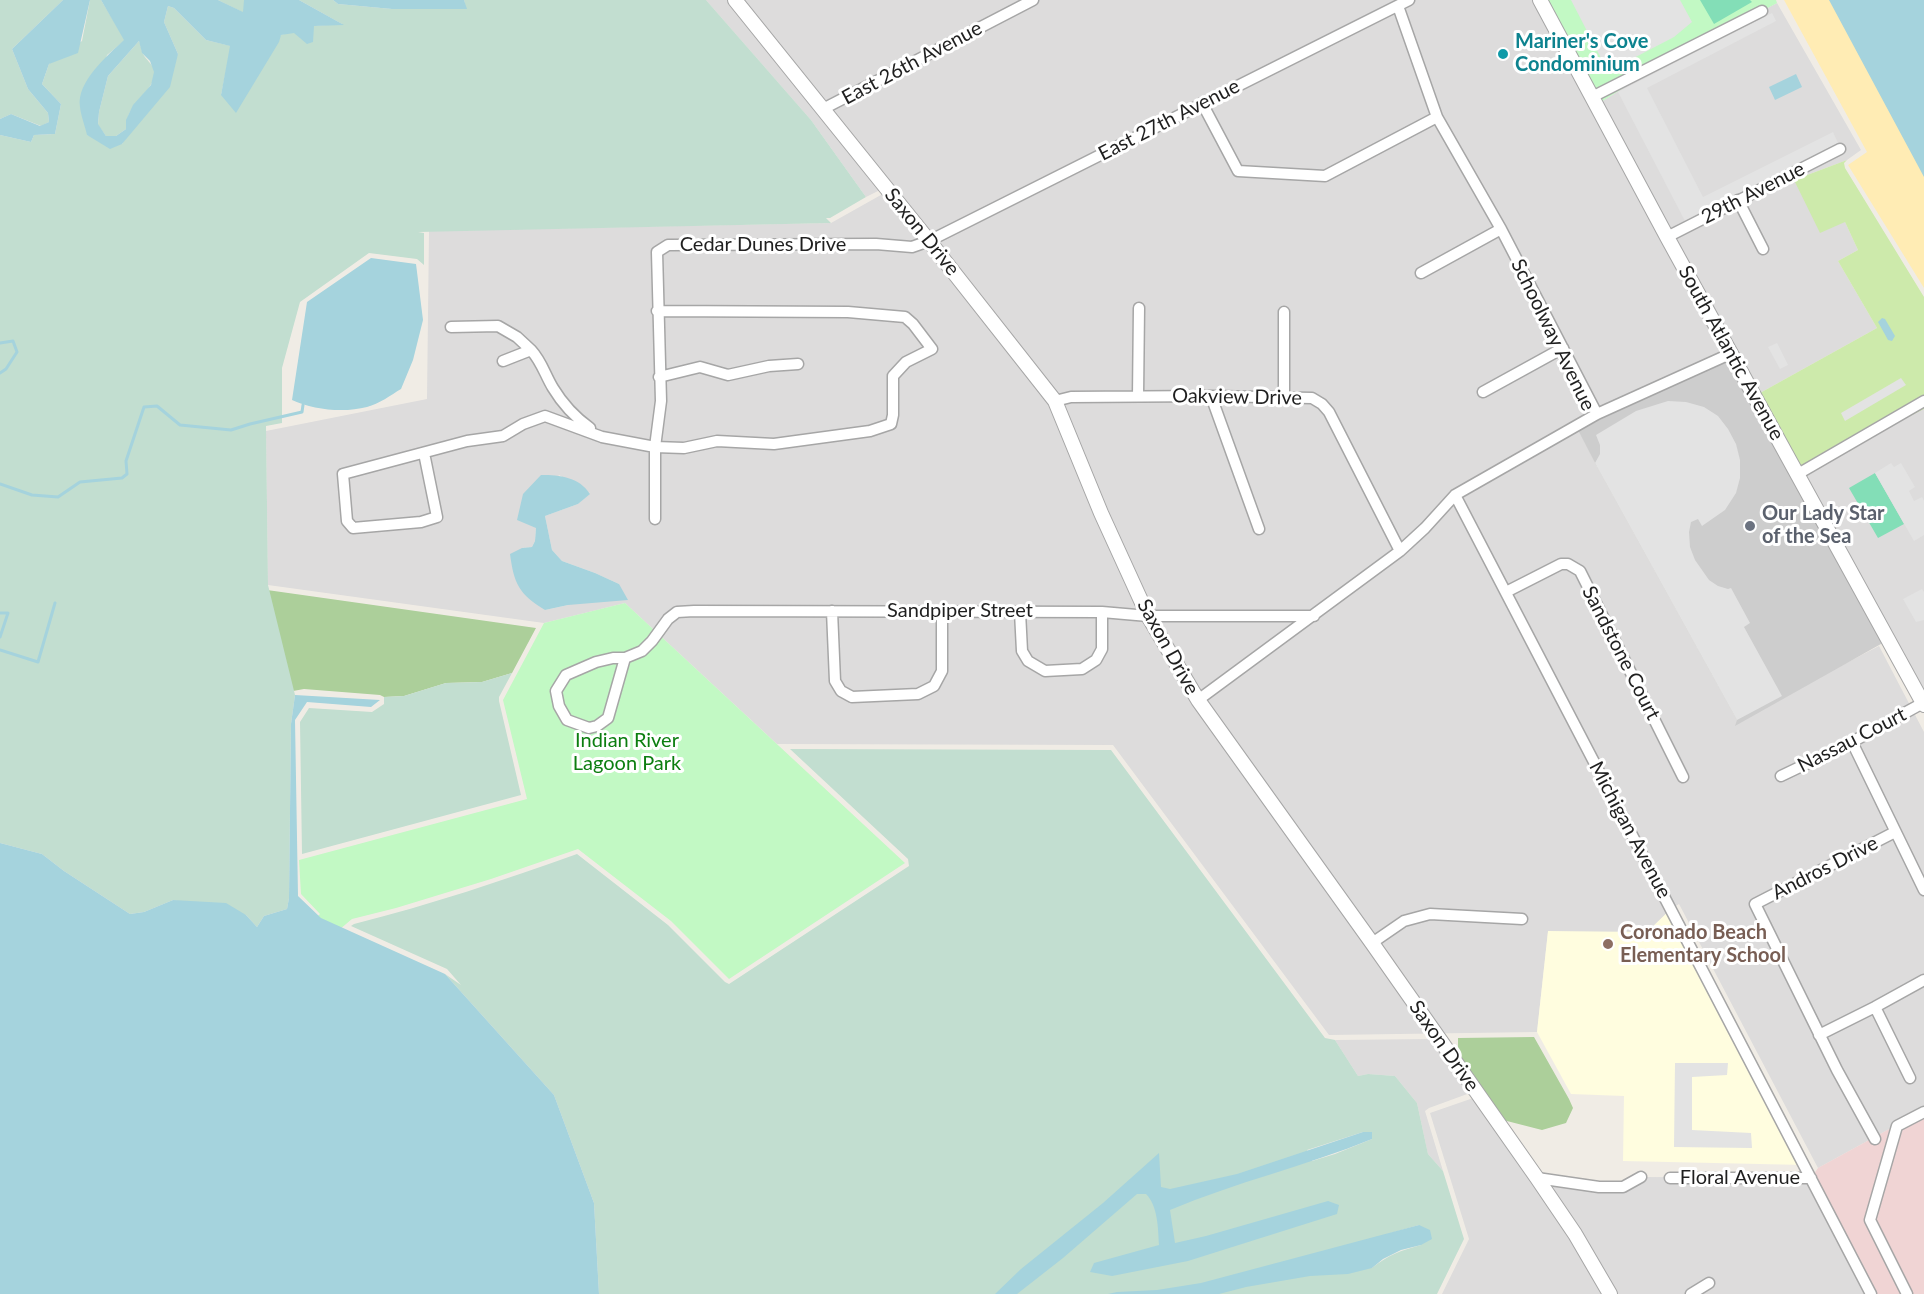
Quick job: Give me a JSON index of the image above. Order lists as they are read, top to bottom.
{
  "streets": {
    "street": [
      "East 26th Avenue",
      "East 27th Avenue",
      "29th Avenue",
      "Saxon Drive",
      "Cedar Dunes Drive",
      "Schoolway Avenue",
      "South Atlantic Avenue",
      "Oakview Drive",
      "Sandpiper Street",
      "Sandstone Court",
      "Nassau Court",
      "Michigan Avenue",
      "Andros Drive",
      "Floral Avenue"
    ]
  },
  "crossings": [
    ["East 26th Avenue", "Saxon Drive"],
    ["East 27th Avenue", "Saxon Drive"],
    ["East 27th Avenue", "Cedar Dunes Drive"],
    ["East 27th Avenue", "Schoolway Avenue"],
    ["29th Avenue", "South Atlantic Avenue"],
    ["Saxon Drive", "Cedar Dunes Drive"],
    ["Saxon Drive", "Schoolway Avenue"],
    ["Saxon Drive", "Oakview Drive"],
    ["Saxon Drive", "Sandpiper Street"],
    ["Schoolway Avenue", "Oakview Drive"],
    ["Schoolway Avenue", "Sandpiper Street"],
    ["Schoolway Avenue", "Michigan Avenue"],
    ["South Atlantic Avenue", "Nassau Court"],
    ["Sandstone Court", "Michigan Avenue"],
    ["Michigan Avenue", "Floral Avenue"]
  ],
  "parks": ["Indian River Lagoon Park"],
  "places": ["Mariner's Cove Condominium", "Our Lady Star of the Sea", "Coronado Beach Elementary School"]
}
